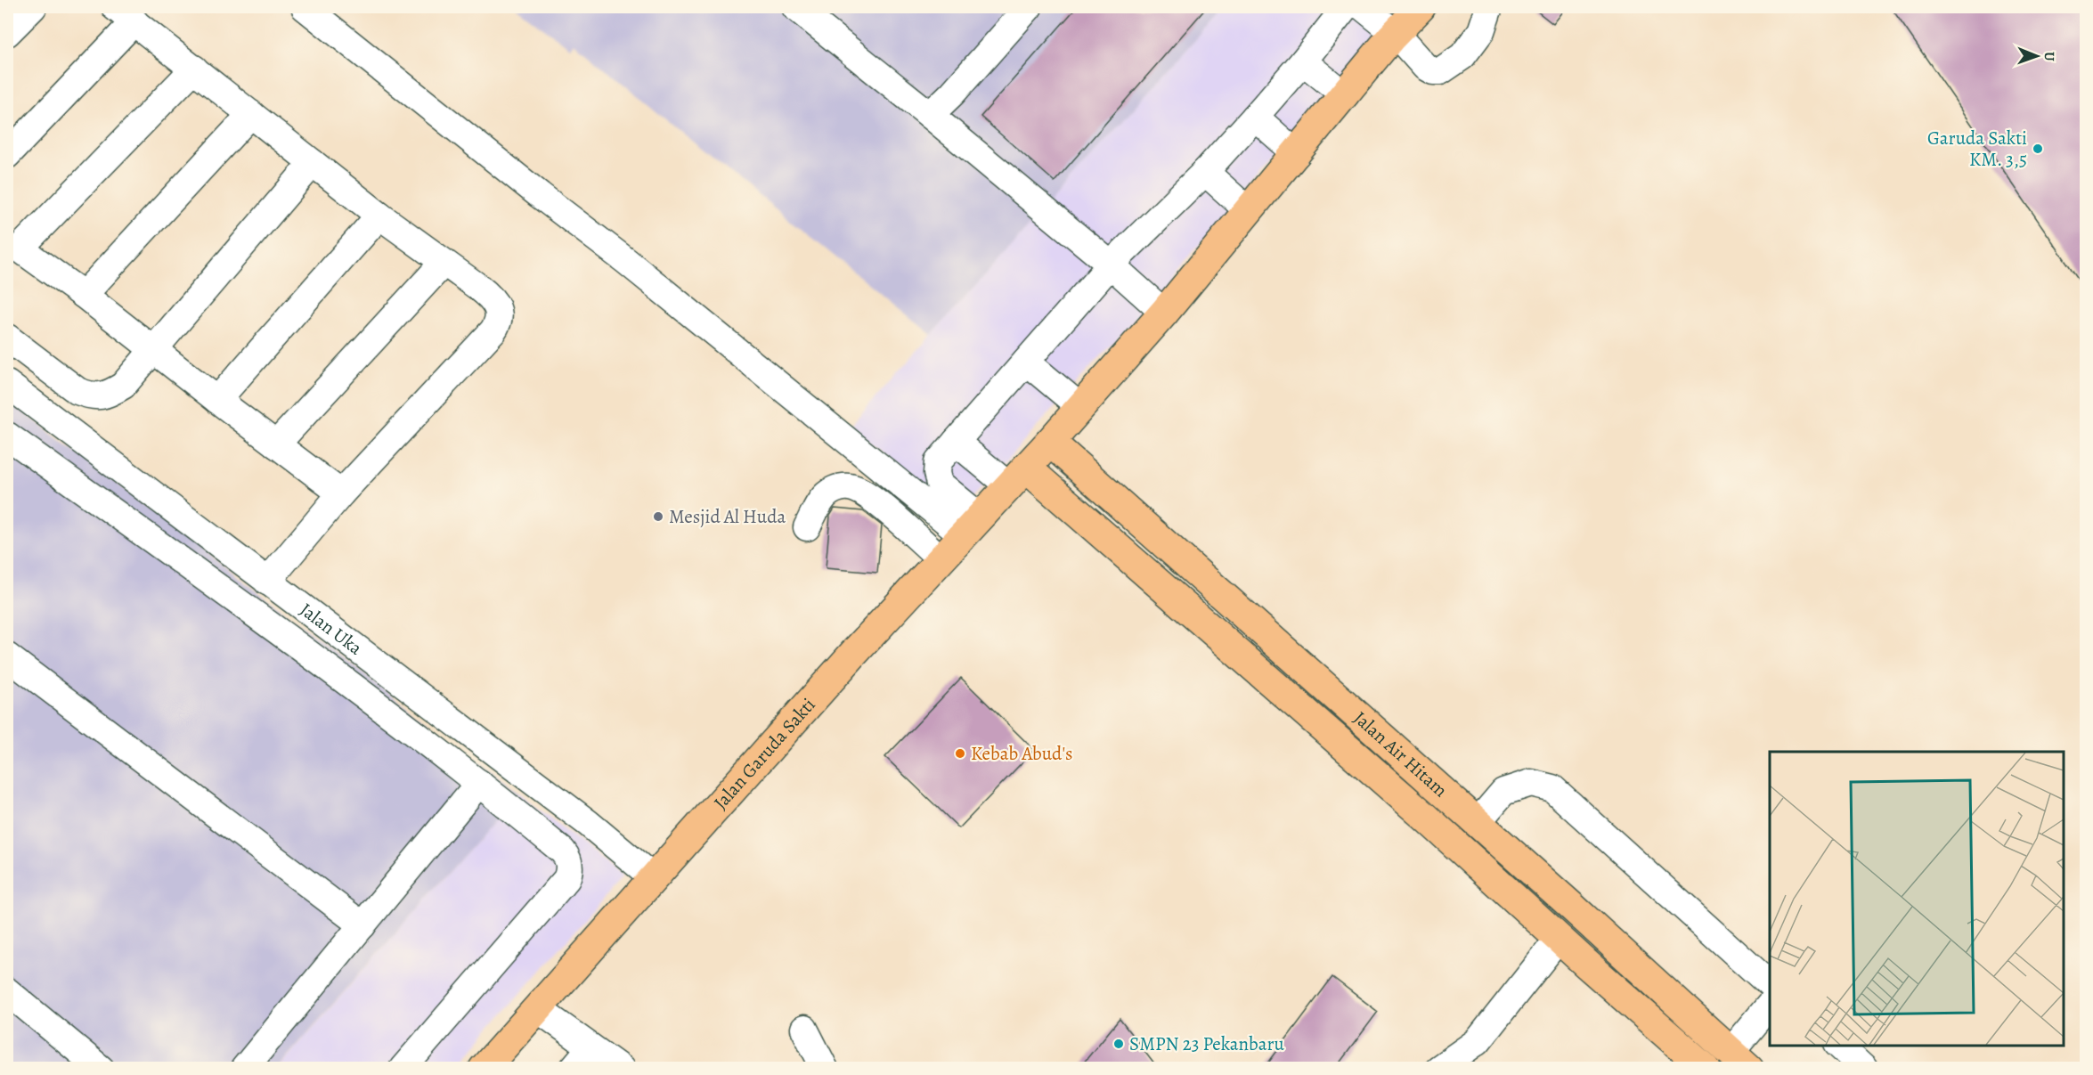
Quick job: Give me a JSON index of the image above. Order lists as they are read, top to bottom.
{
  "streets": {
    "main road": ["Jalan Garuda Sakti", "Jalan Air Hitam"],
    "street": ["Jalan Uka"]
  },
  "crossings": [
    ["Jalan Uka", "Jalan Garuda Sakti"],
    ["Jalan Garuda Sakti", "Jalan Air Hitam"]
  ],
  "places": [
    "Garuda Sakti KM. 3,5",
    "Mesjid Al Huda",
    "Kebab Abud's",
    "SMPN 23 Pekanbaru"
  ],
  "north": "right"
}
